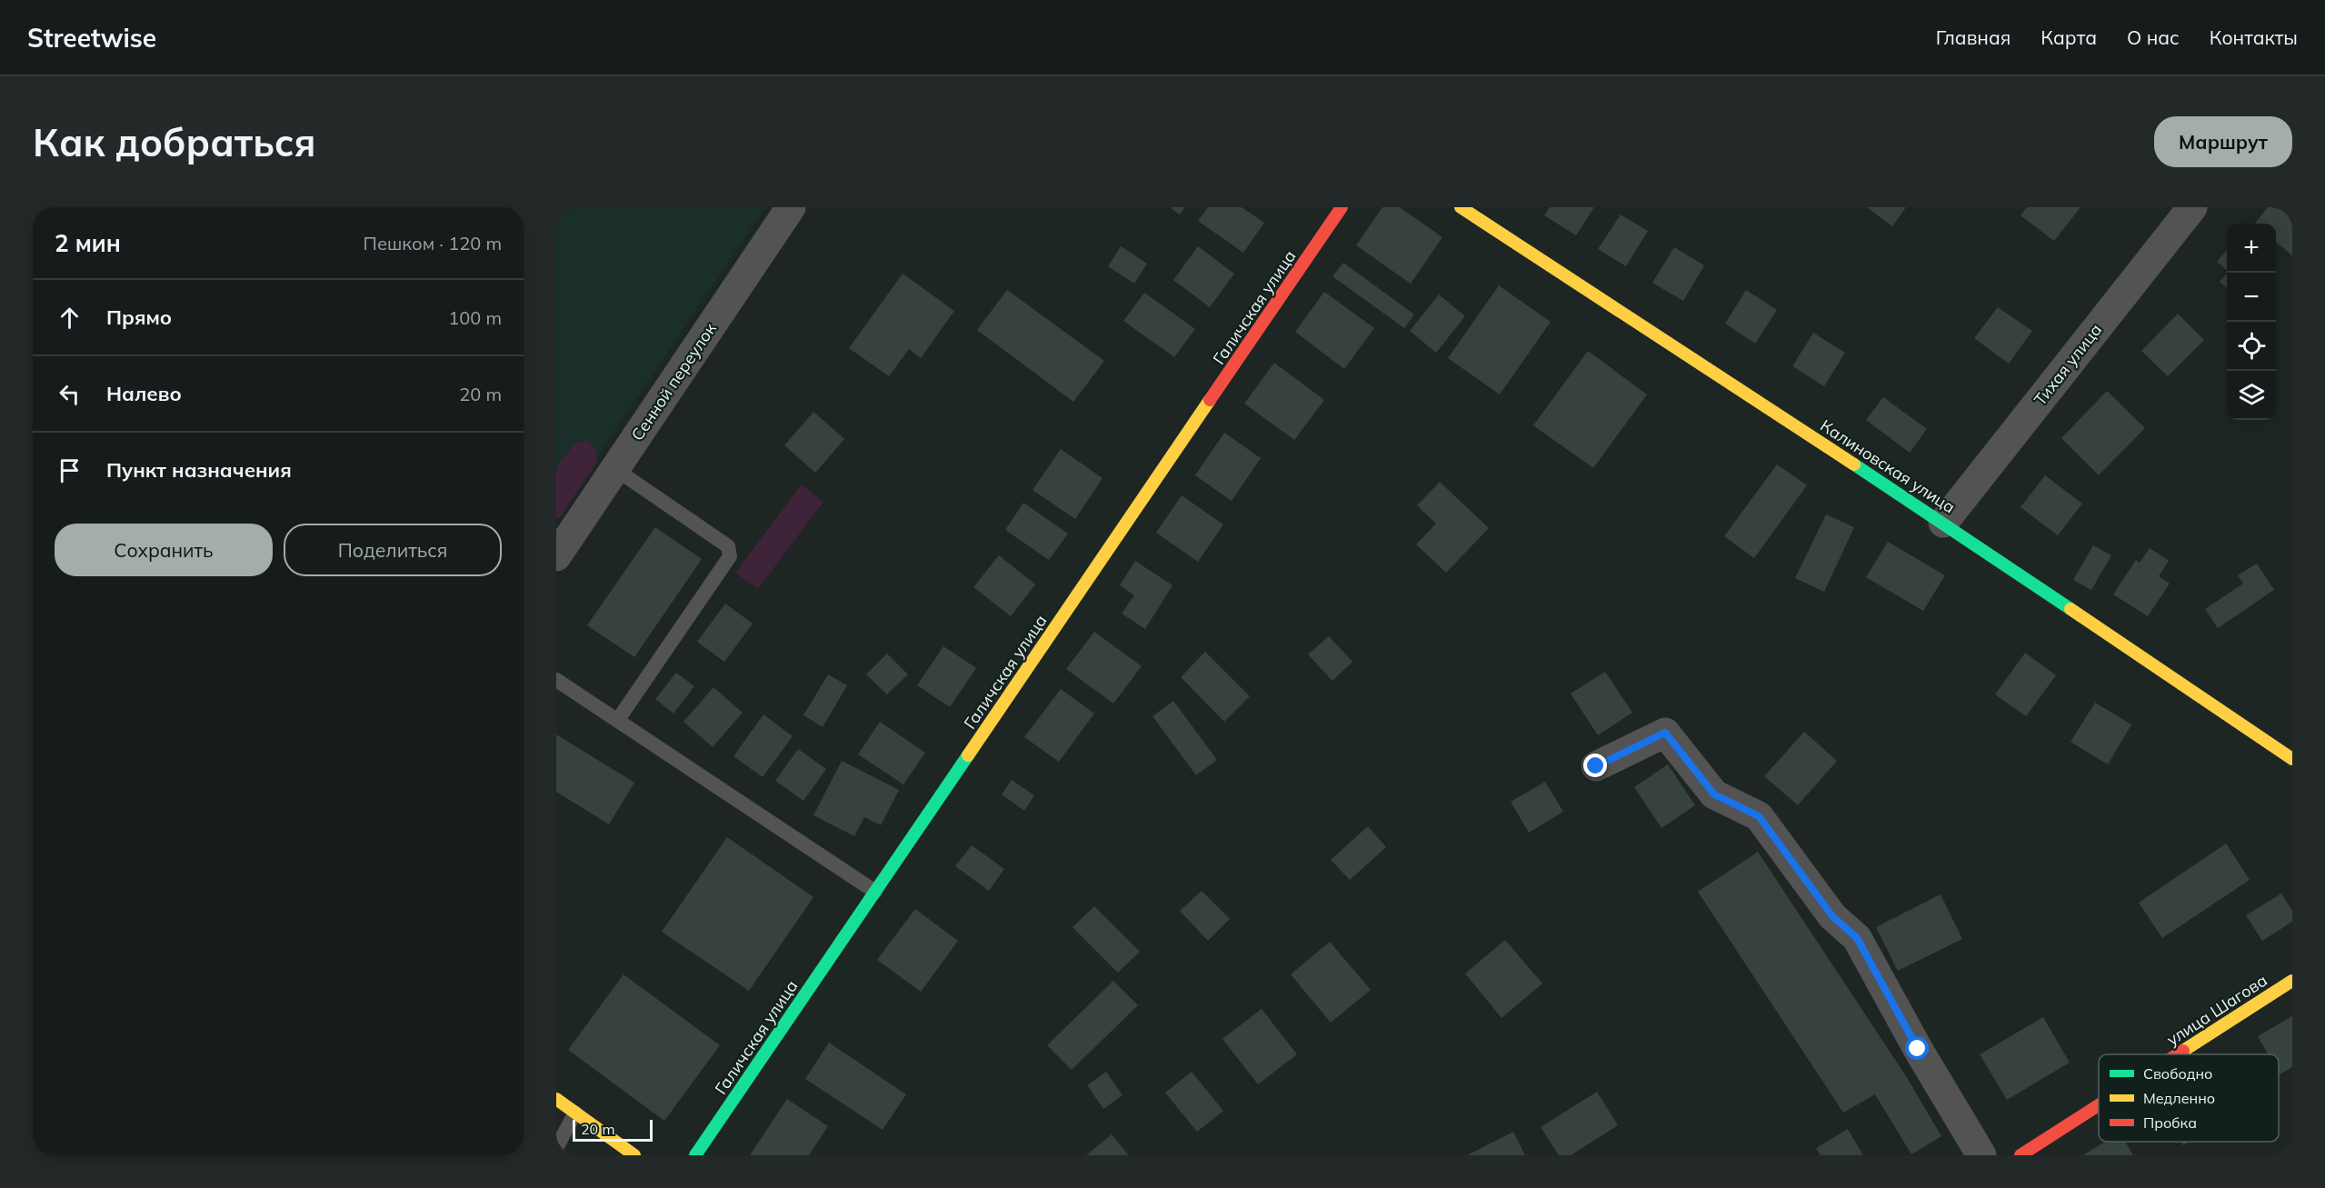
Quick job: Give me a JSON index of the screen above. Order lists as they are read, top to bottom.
{
  "streets": {
    "main road": ["Галичская улица", "Калиновская улица", "улица Шагова"],
    "street": ["Тихая улица", "Сенной переулок"]
  },
  "crossings": [
    ["Тихая улица", "Калиновская улица"]
  ],
  "legend": ["Свободно", "Медленно", "Пробка"],
  "scale_bar": "20 m",
  "page": {
    "header": "Streetwise",
    "nav": [
      "Главная",
      "Карта",
      "О нас",
      "Контакты"
    ],
    "buttons": [
      "Маршрут",
      ["Сохранить", "Поделиться"]
    ],
    "title": "Как добраться",
    "heading": ["2 мин", "Пешком · 120 m"],
    "map_buttons": ["+", "−"],
    "list": [
      ["Прямо", "100 m"],
      ["Налево", "20 m"],
      "Пункт назначения"
    ],
    "scale": "20 m"
  }
}
